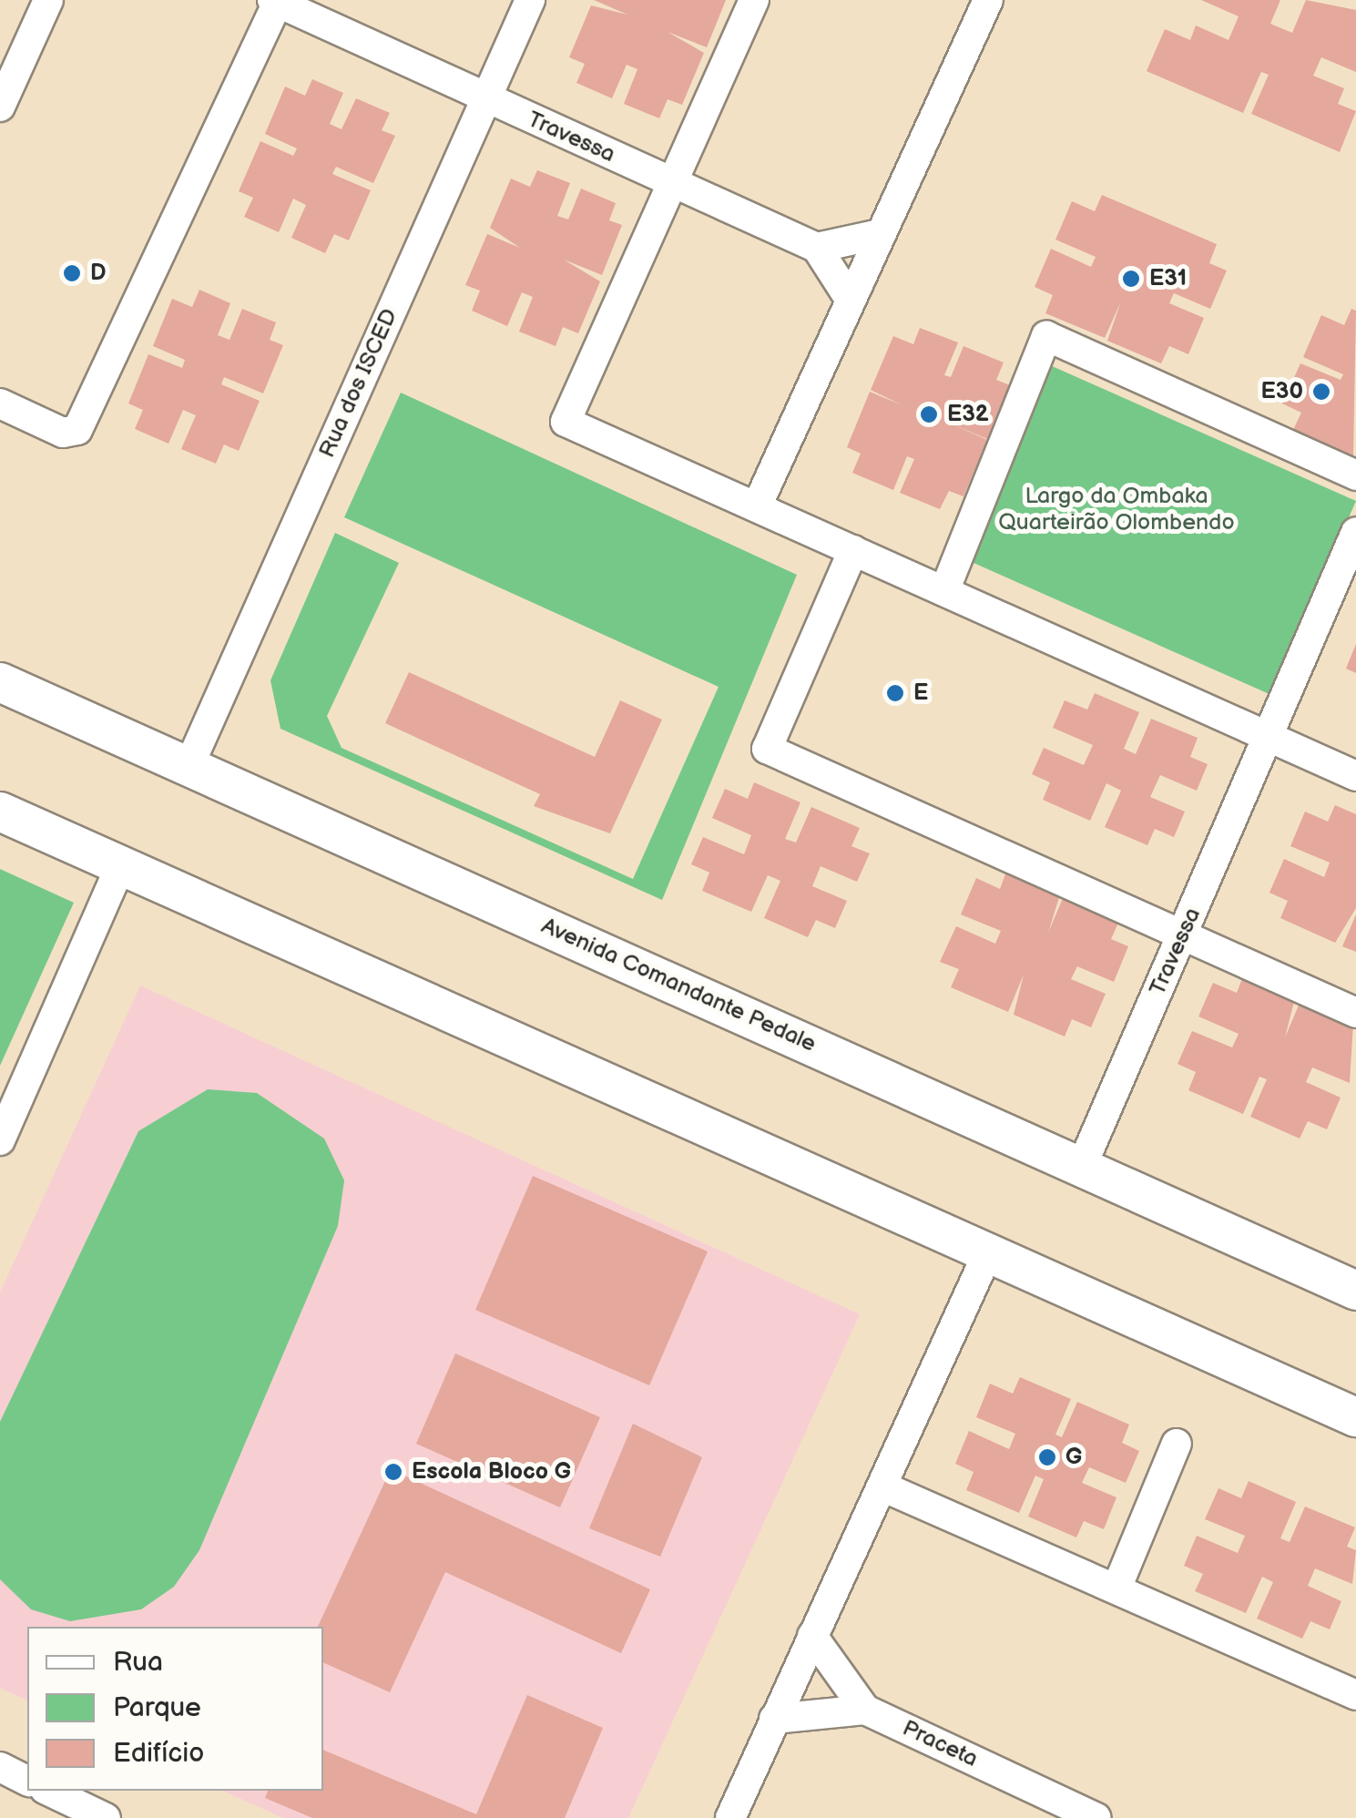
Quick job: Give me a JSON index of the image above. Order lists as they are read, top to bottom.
{
  "streets": {
    "street": [
      "Travessa",
      "Rua dos ISCED",
      "Avenida Comandante Pedale",
      "Praceta"
    ]
  },
  "crossings": [
    ["Travessa", "Rua dos ISCED"],
    ["Travessa", "Avenida Comandante Pedale"],
    ["Rua dos ISCED", "Avenida Comandante Pedale"]
  ],
  "parks": ["Largo da Ombaka Quarteirão Olombendo"],
  "places": [
    "D",
    "E31",
    "E30",
    "E32",
    "E",
    "G",
    "Escola Bloco G"
  ],
  "legend": ["Rua", "Parque", "Edifício"]
}
